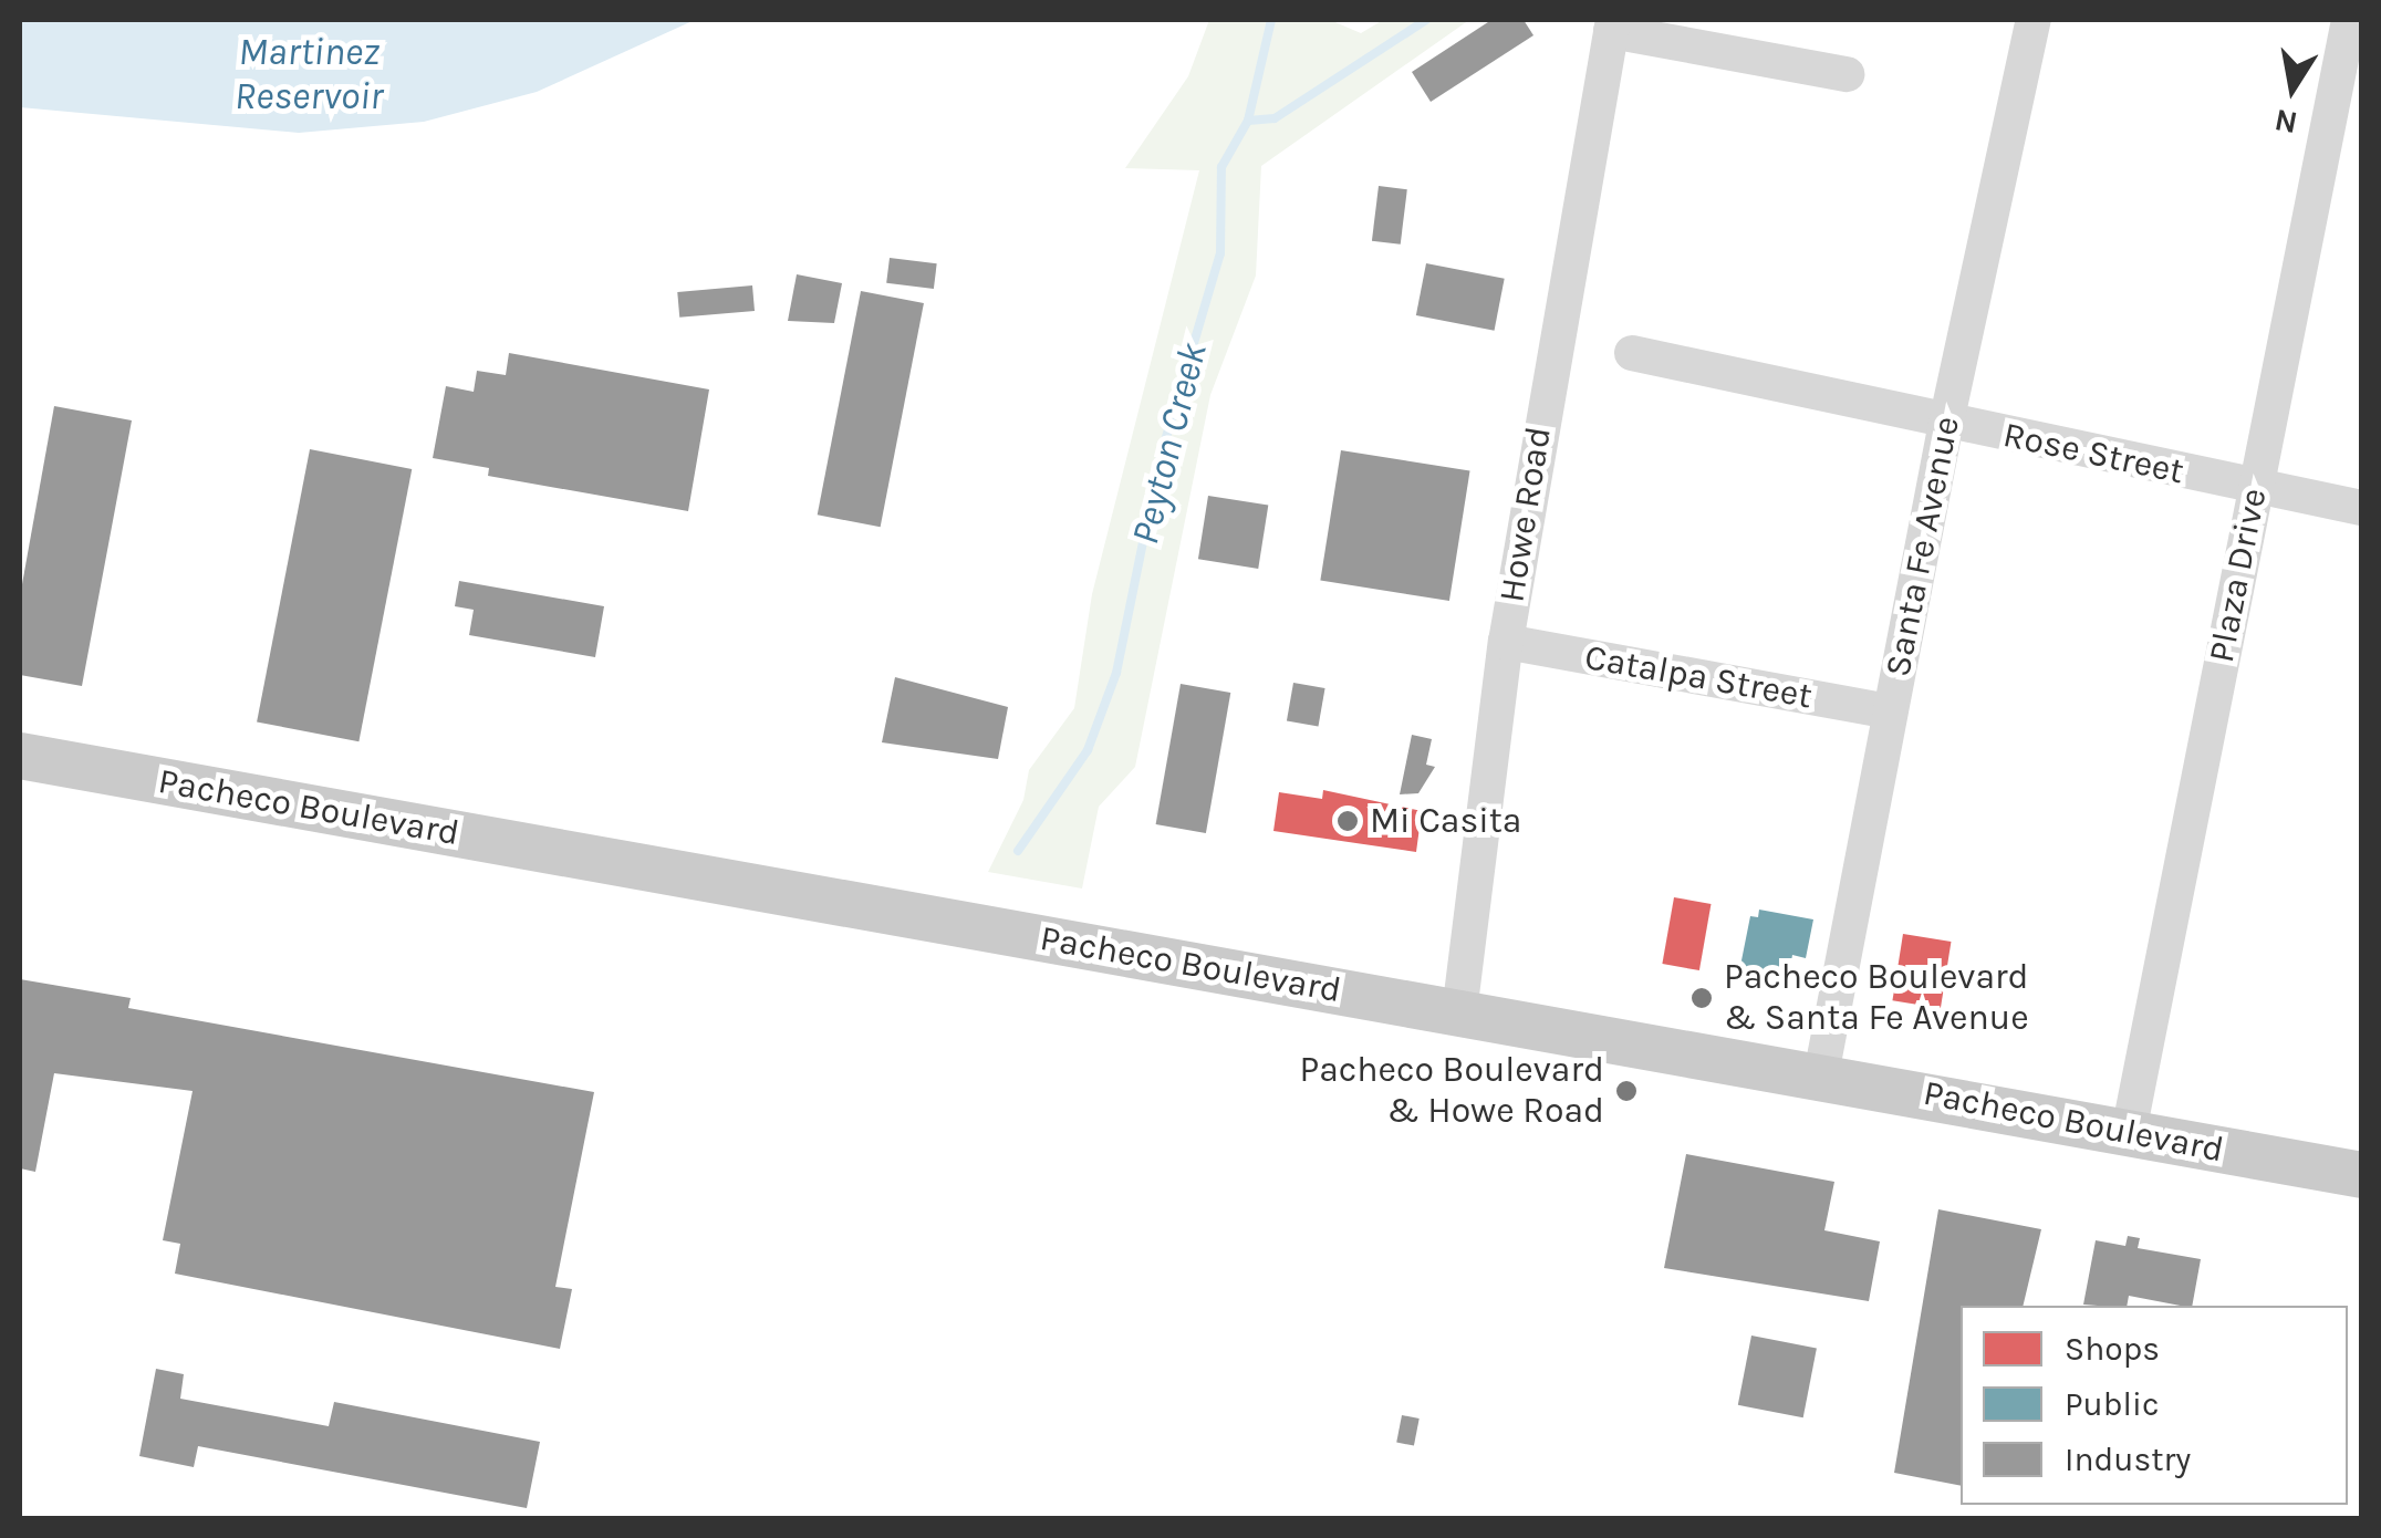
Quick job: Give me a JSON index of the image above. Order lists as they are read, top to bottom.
{
  "streets": {
    "main road": ["Pacheco Boulevard"],
    "street": [
      "Rose Street",
      "Howe Road",
      "Santa Fe Avenue",
      "Plaza Drive",
      "Catalpa Street"
    ]
  },
  "crossings": [
    ["Rose Street", "Santa Fe Avenue"],
    ["Rose Street", "Plaza Drive"],
    ["Howe Road", "Catalpa Street"],
    ["Howe Road", "Pacheco Boulevard"],
    ["Santa Fe Avenue", "Catalpa Street"],
    ["Santa Fe Avenue", "Pacheco Boulevard"],
    ["Plaza Drive", "Pacheco Boulevard"]
  ],
  "water": ["Martinez Reservoir", "Peyton Creek"],
  "places": ["Mi Casita", "Pacheco Boulevard & Santa Fe Avenue", "Pacheco Boulevard & Howe Road"],
  "legend": ["Shops", "Public", "Industry"],
  "north": "bottom"
}
